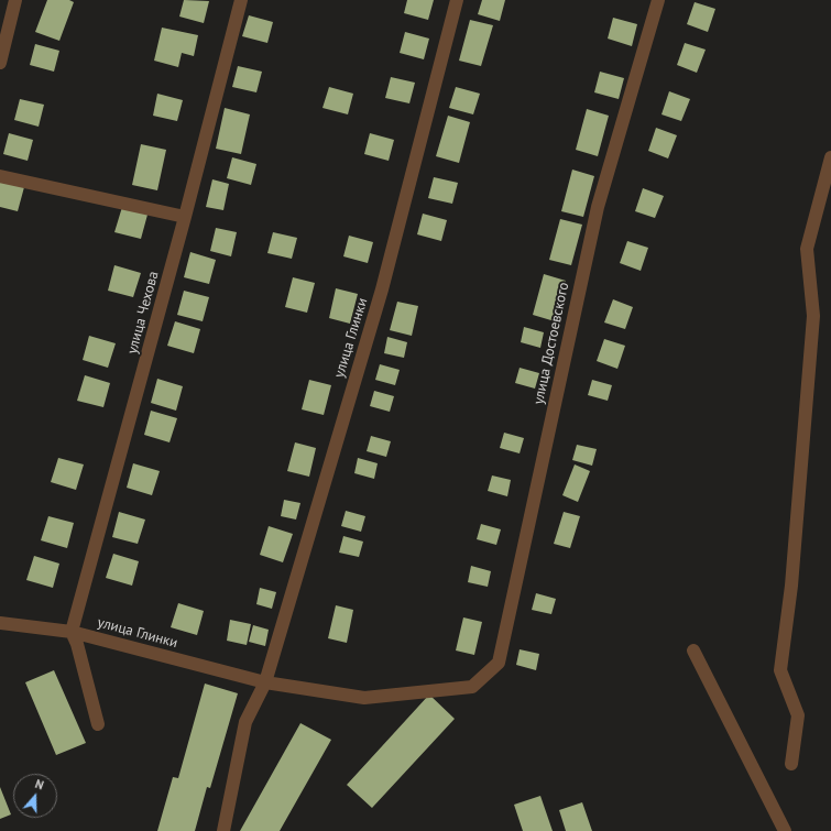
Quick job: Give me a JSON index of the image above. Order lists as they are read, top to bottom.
{
  "streets": {
    "street": ["улица Чехова", "улица Глинки", "улица Достоевского"]
  },
  "crossings": [
    ["улица Чехова", "улица Глинки"],
    ["улица Глинки", "улица Достоевского"]
  ],
  "north": "top"
}
